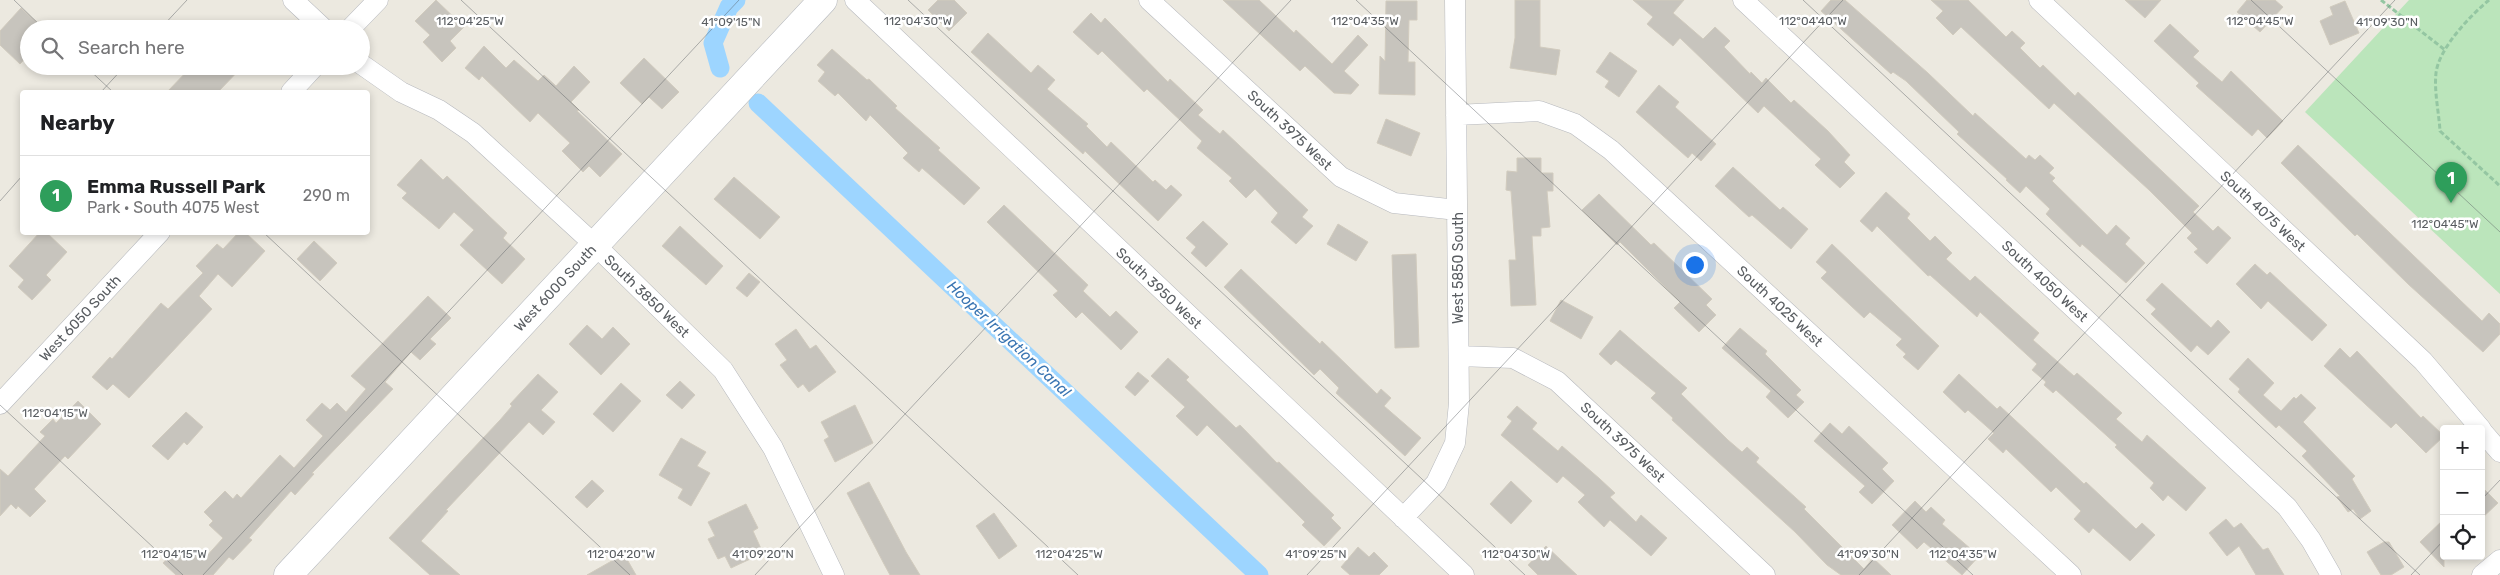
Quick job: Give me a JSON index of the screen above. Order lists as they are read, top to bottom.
{
  "streets": {
    "street": [
      "South 3975 West",
      "South 4075 West",
      "West 5850 South",
      "South 4050 West",
      "West 6000 South",
      "South 3950 West",
      "South 3850 West",
      "South 4025 West",
      "West 6050 South"
    ]
  },
  "crossings": [
    ["South 3975 West", "West 5850 South"],
    ["West 5850 South", "South 3950 West"],
    ["West 5850 South", "South 4025 West"],
    ["West 6000 South", "South 3850 West"]
  ],
  "water": ["Hooper Irrigation Canal"],
  "page": {
    "search": "Search here",
    "heading": "Nearby",
    "list": [
      {
        "mark": "1",
        "name": "Emma Russell Park",
        "note": "Park · South 4075 West",
        "value": "290 m"
      }
    ],
    "pins": "1",
    "map_buttons": ["+", "−"]
  },
  "coordinates": [
    "112°04'25\"W",
    "112°04'30\"W",
    "112°04'35\"W",
    "112°04'40\"W",
    "112°04'45\"W",
    "41°09'30\"N",
    "41°09'15\"N",
    "112°04'15\"W",
    "41°09'20\"N",
    "41°09'25\"N",
    "112°04'20\"W"
  ]
}
